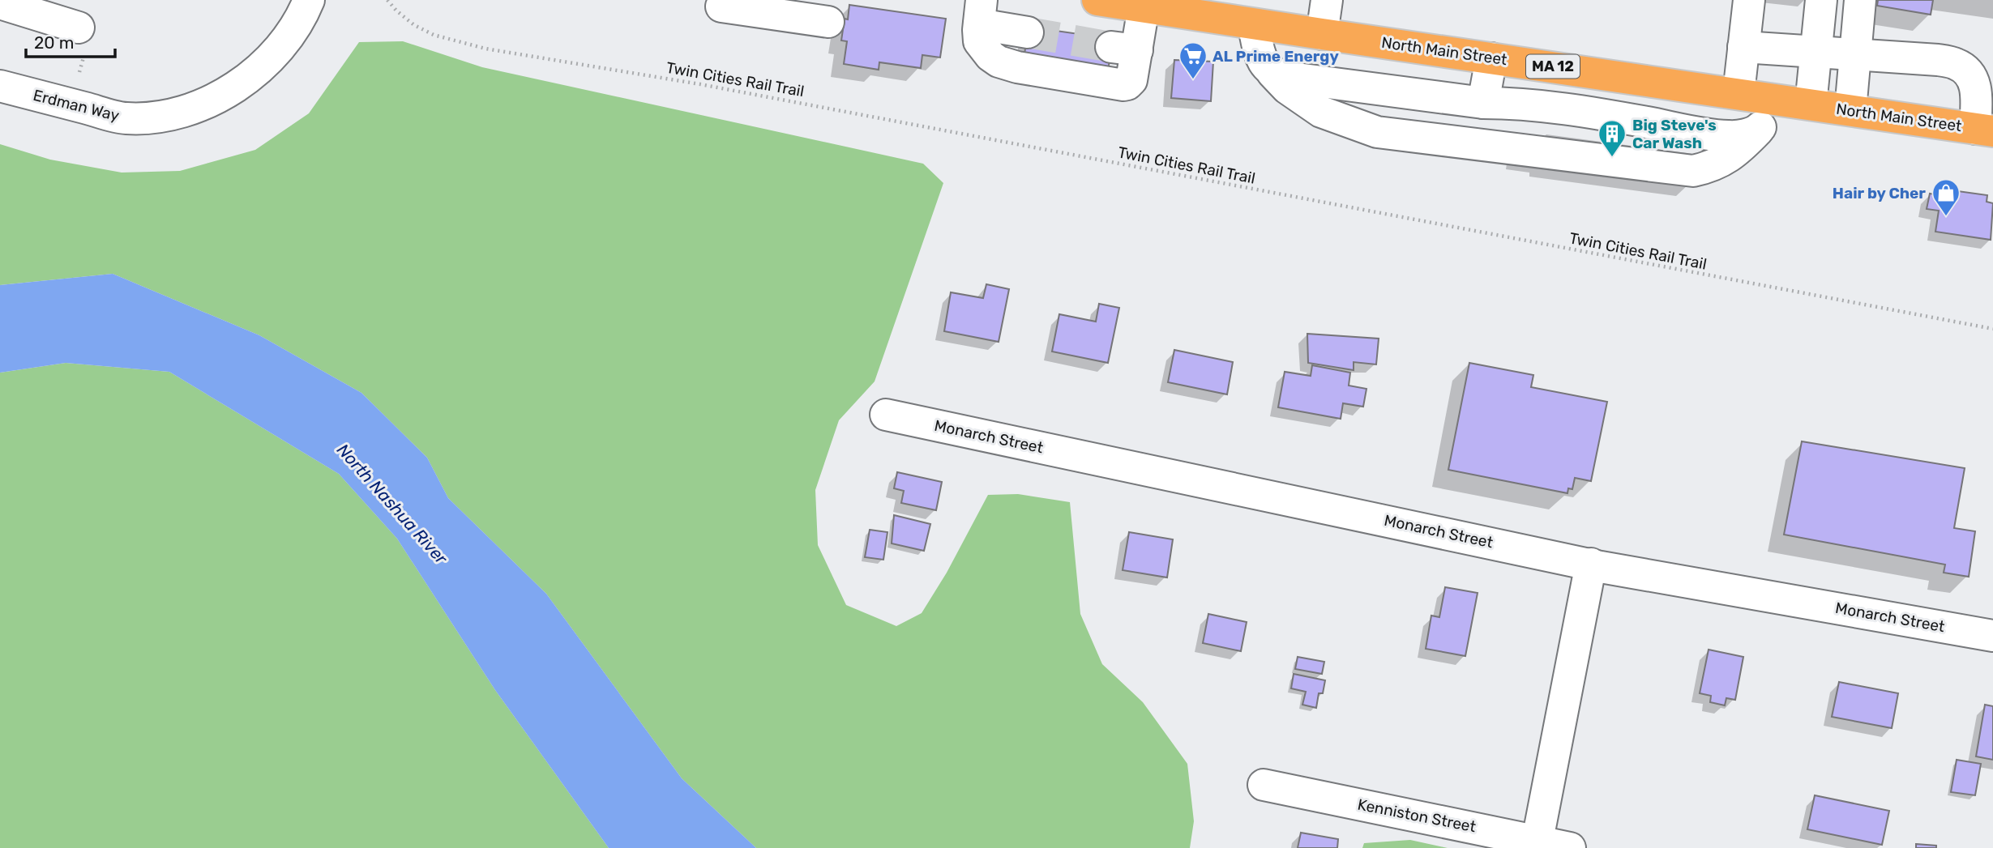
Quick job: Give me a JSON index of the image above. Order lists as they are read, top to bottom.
{
  "streets": {
    "highway": ["North Main Street", "MA 12"],
    "street": ["Erdman Way", "Monarch Street", "Kenniston Street"],
    "path": ["Twin Cities Rail Trail"]
  },
  "water": ["North Nashua River"],
  "places": {
    "supermarket": ["AL Prime Energy"],
    "building": ["Big Steve's Car Wash"],
    "shop": ["Hair by Cher"]
  },
  "scale_bar": "20 m"
}
